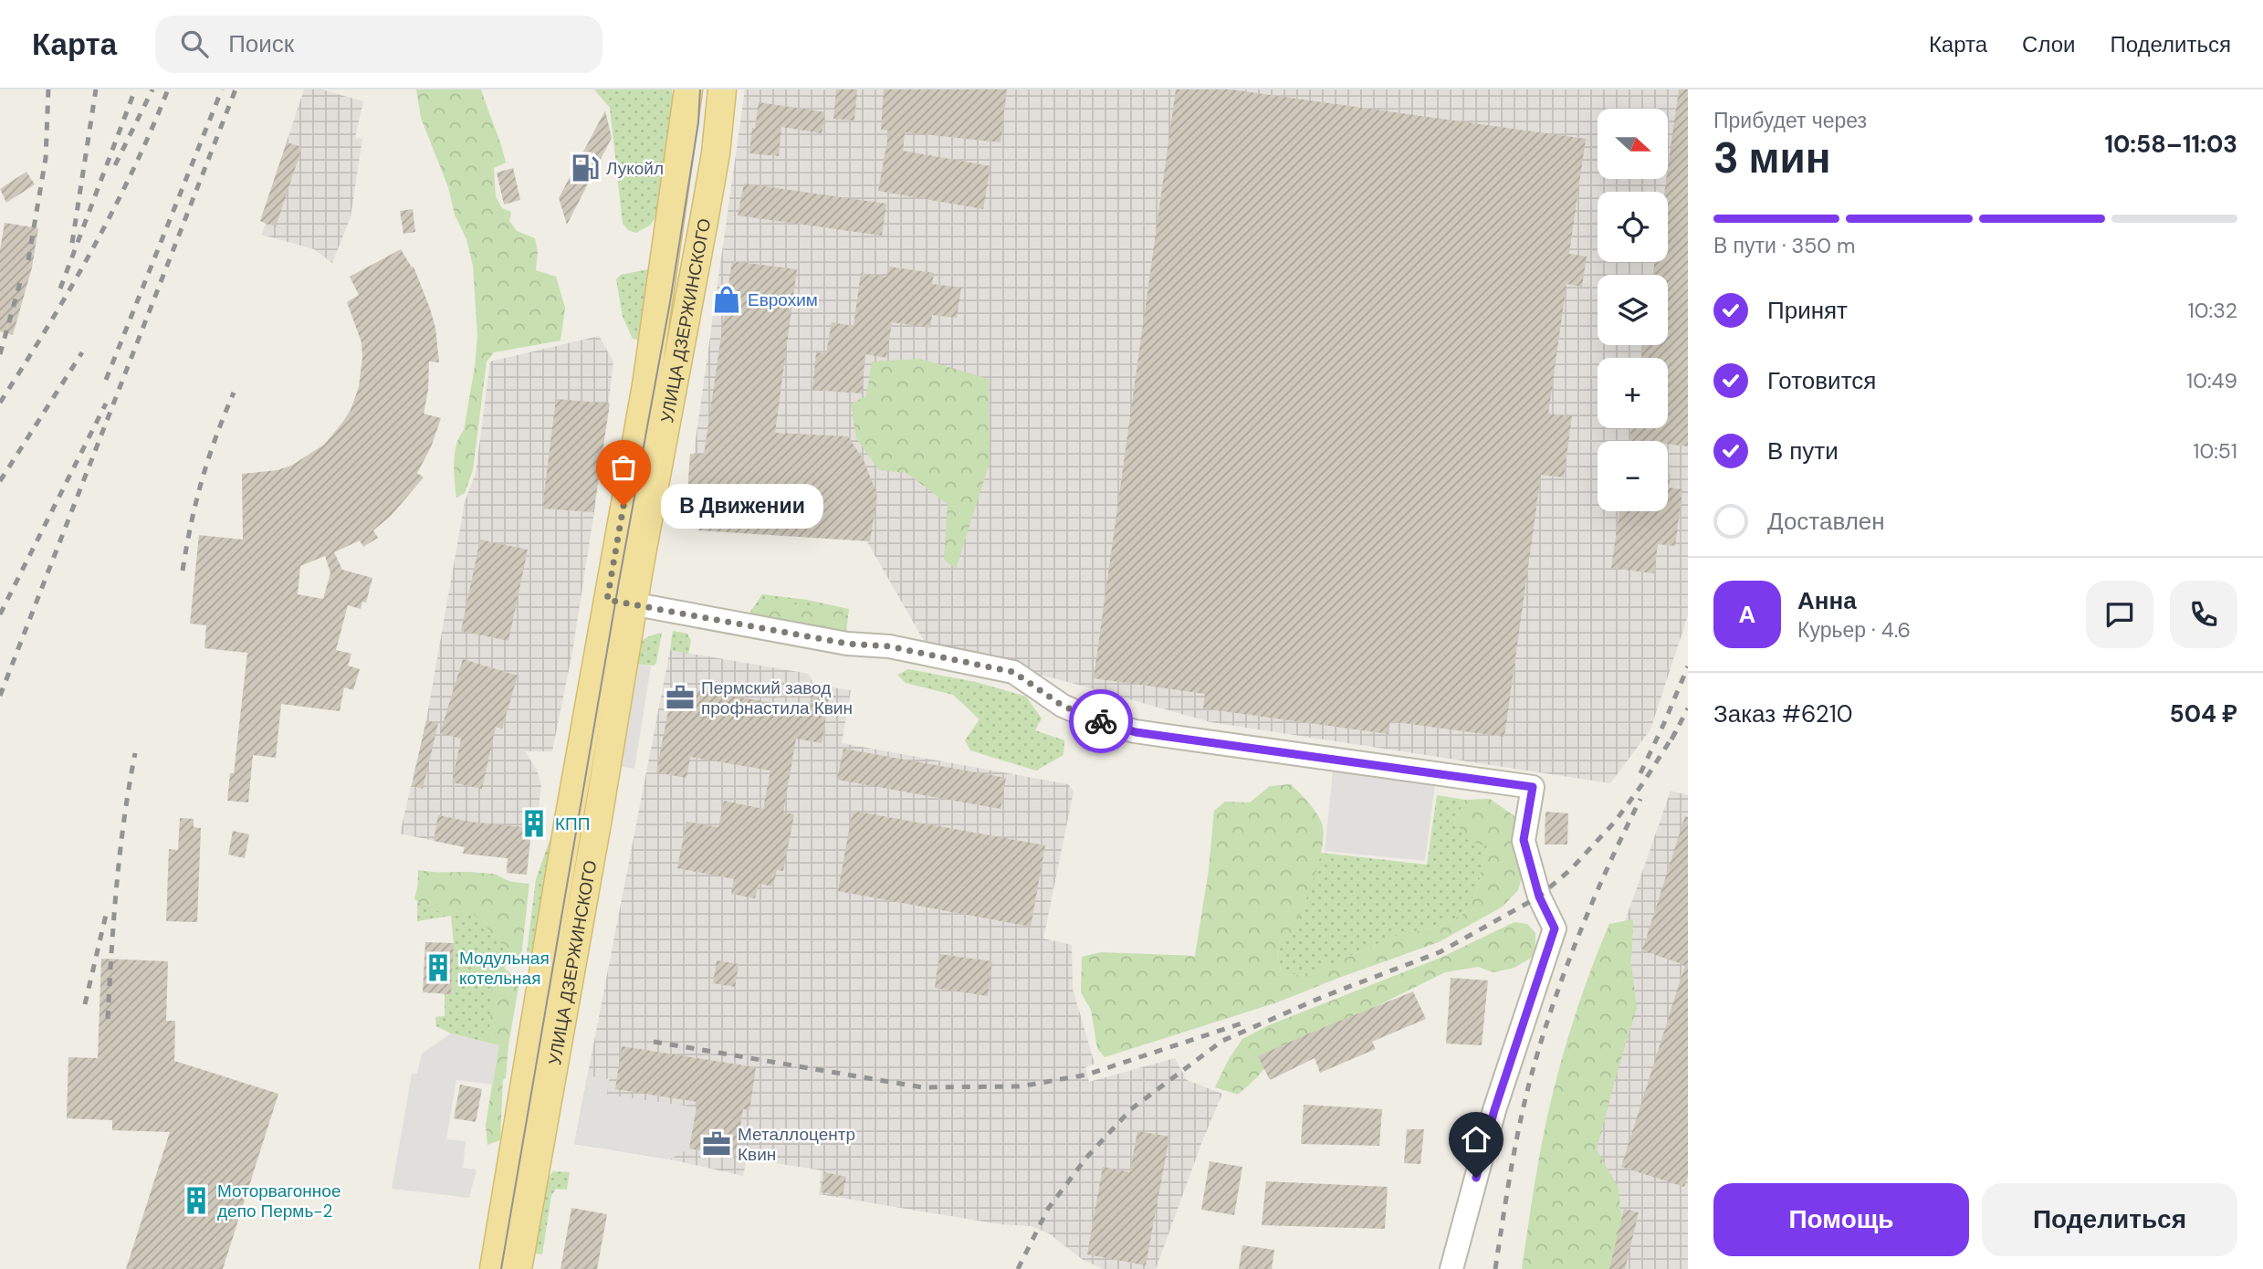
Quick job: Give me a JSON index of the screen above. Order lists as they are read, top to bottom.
{
  "streets": {
    "main road": ["УЛИЦА ДЗЕРЖИНСКОГО"]
  },
  "places": {
    "fuel station": ["Лукойл"],
    "shop": ["Еврохим"],
    "other": ["В Движении"],
    "office": ["Пермский завод профнастила Квин", "Металлоцентр Квин"],
    "building": ["КПП", "Модульная котельная", "Моторвагонное депо Пермь-2"]
  },
  "north": "right",
  "page": {
    "header": "Карта",
    "search": "Поиск",
    "nav": ["Карта", "Слои", "Поделиться"],
    "heading": ["3 мин", "Прибудет через", "10:58–11:03"],
    "panel": [
      "Анна",
      "Курьер · 4.6",
      "Заказ #6210",
      "504 ₽"
    ],
    "map_buttons": ["+", "−"],
    "bar": "В пути · 350 m",
    "list": [
      ["Принят", "10:32"],
      ["Готовится", "10:49"],
      ["В пути", "10:51"],
      "Доставлен"
    ],
    "bubble": "В Движении",
    "round": "А",
    "buttons": ["Помощь", "Поделиться"]
  }
}
